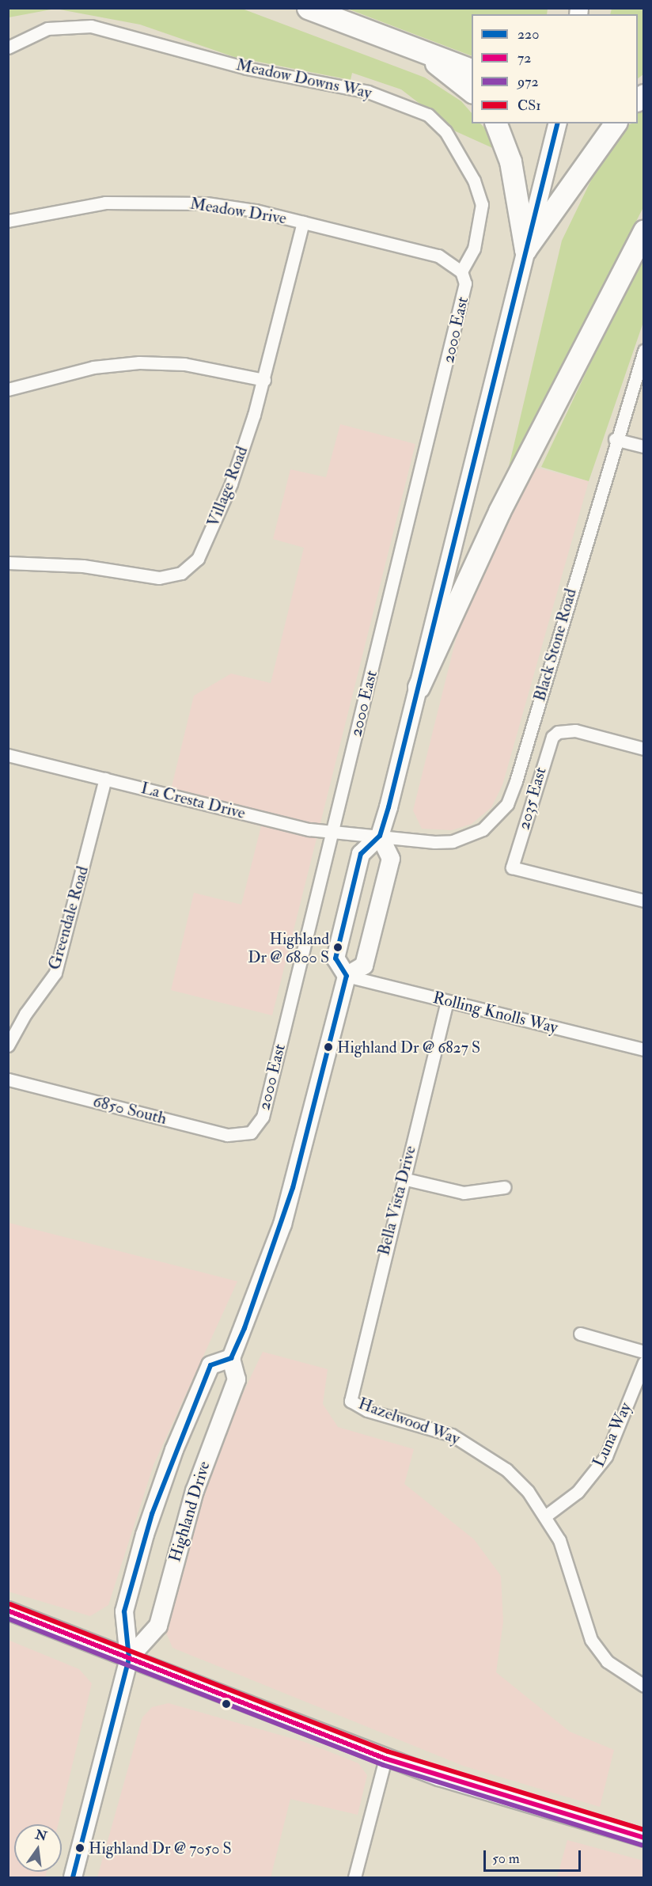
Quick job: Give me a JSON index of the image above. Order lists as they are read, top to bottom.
{
  "streets": {
    "main road": ["Highland Drive"],
    "street": [
      "Meadow Downs Way",
      "Meadow Drive",
      "2000 East",
      "Village Road",
      "Black Stone Road",
      "2035 East",
      "La Cresta Drive",
      "Greendale Road",
      "Rolling Knolls Way",
      "6850 South",
      "Bella Vista Drive",
      "Hazelwood Way",
      "Luna Way"
    ]
  },
  "crossings": [
    ["Meadow Downs Way", "Meadow Drive"],
    ["Meadow Downs Way", "2000 East"],
    ["Meadow Drive", "2000 East"],
    ["Meadow Drive", "Village Road"],
    ["2000 East", "La Cresta Drive"],
    ["2000 East", "6850 South"],
    ["Black Stone Road", "La Cresta Drive"],
    ["La Cresta Drive", "Greendale Road"],
    ["Rolling Knolls Way", "Bella Vista Drive"],
    ["Bella Vista Drive", "Hazelwood Way"],
    ["Hazelwood Way", "Luna Way"]
  ],
  "places": ["Highland Dr @ 6800 S", "Highland Dr @ 6827 S", "Highland Dr @ 7050 S"],
  "lines": [
    "transit line 220",
    "transit line CS1",
    "transit line 72",
    "transit line 972"
  ],
  "legend": [
    "220",
    "72",
    "972",
    "CS1"
  ],
  "scale_bar": "50 m",
  "north": "top"
}
